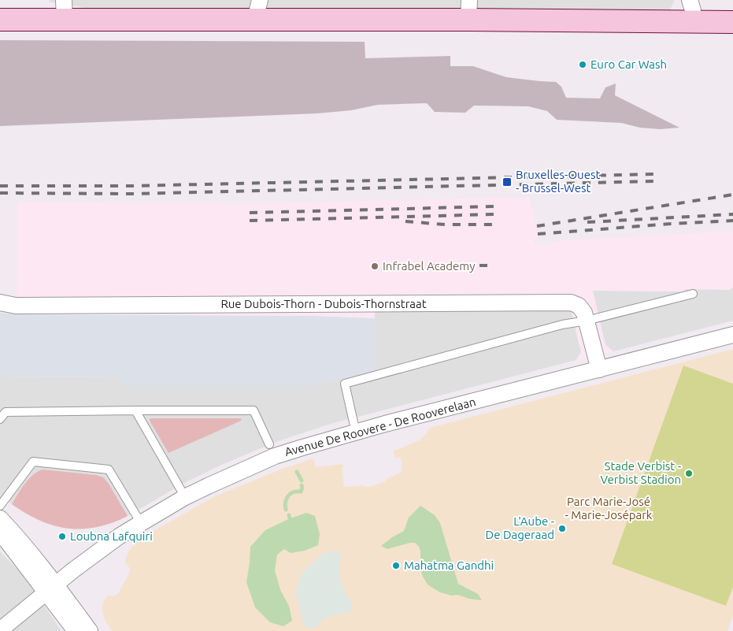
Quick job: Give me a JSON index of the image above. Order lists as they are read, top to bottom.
{
  "streets": {
    "street": ["Rue Dubois-Thorn - Dubois-Thornstraat", "Avenue De Roovere - De Rooverelaan"]
  },
  "crossings": [
    ["Rue Dubois-Thorn - Dubois-Thornstraat", "Avenue De Roovere - De Rooverelaan"]
  ],
  "parks": ["Parc Marie-José - Marie-Josépark"],
  "places": {
    "other": [
      "Euro Car Wash",
      "Infrabel Academy",
      "Stade Verbist - Verbist Stadion",
      "L'Aube - De Dageraad",
      "Loubna Lafquiri",
      "Mahatma Gandhi"
    ],
    "transit": ["Bruxelles-Ouest - Brussel-West"]
  }
}
